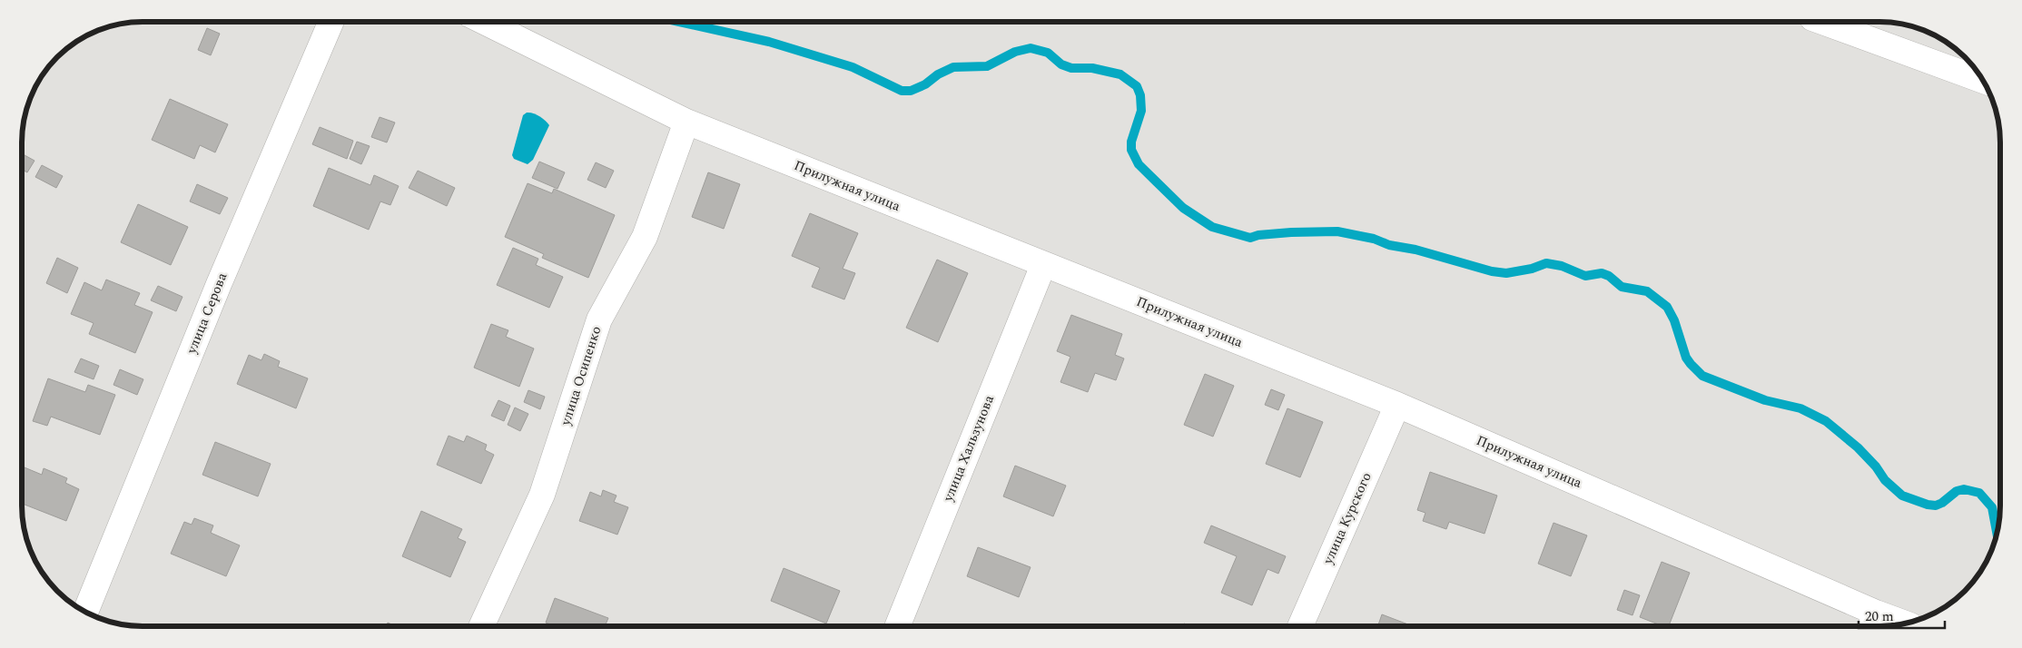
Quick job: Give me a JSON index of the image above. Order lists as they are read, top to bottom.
{
  "streets": {
    "street": [
      "Прилужная улица",
      "улица Серова",
      "улица Осипенко",
      "улица Хальзунова",
      "улица Курского"
    ]
  },
  "crossings": [
    ["Прилужная улица", "улица Осипенко"],
    ["Прилужная улица", "улица Хальзунова"],
    ["Прилужная улица", "улица Курского"]
  ],
  "scale_bar": "20 m"
}
